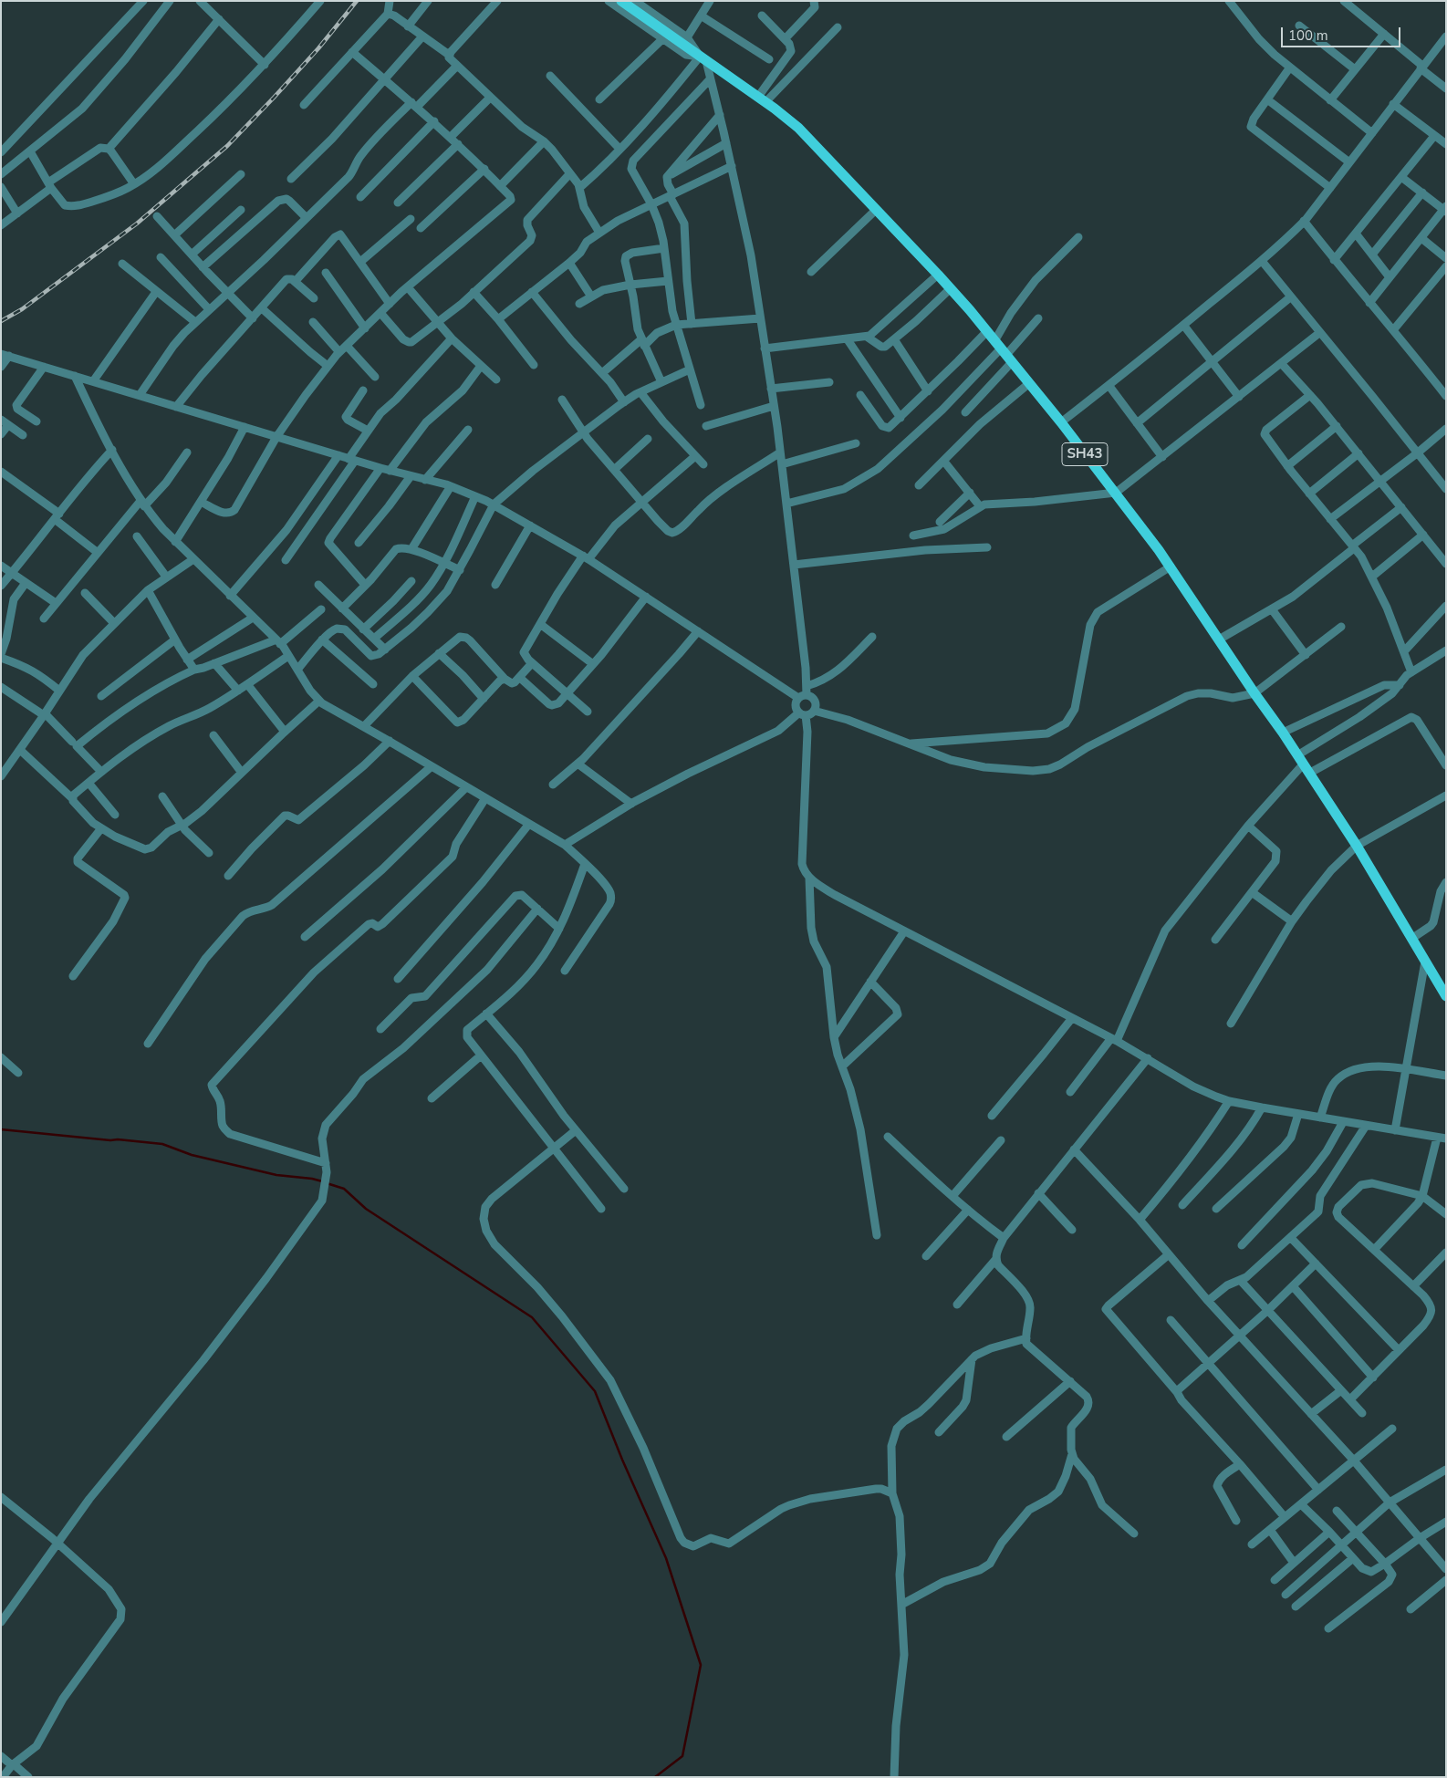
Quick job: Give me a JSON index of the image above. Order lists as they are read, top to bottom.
{
  "streets": {
    "main road": ["SH43"]
  },
  "scale_bar": "100 m"
}
